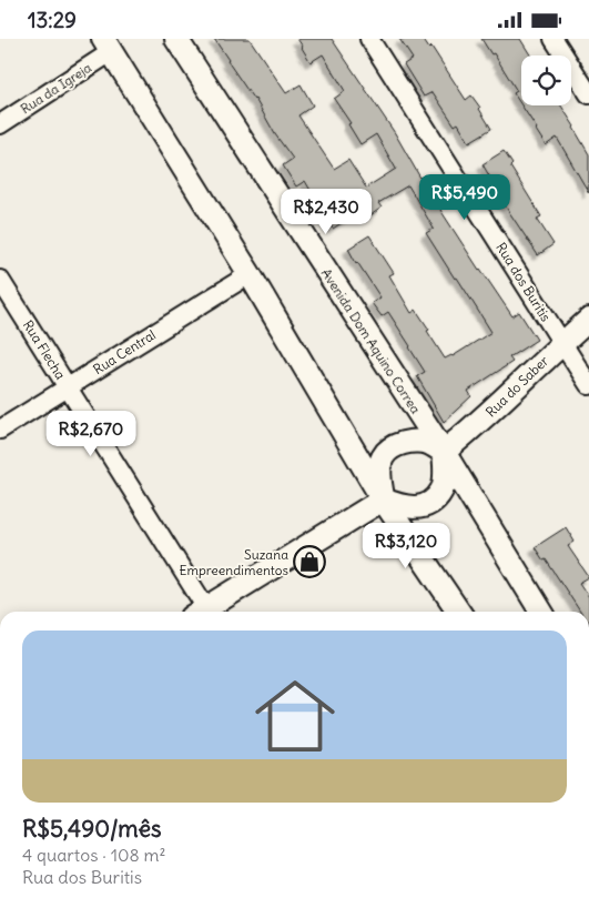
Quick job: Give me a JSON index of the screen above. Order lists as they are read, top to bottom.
{
  "streets": {
    "street": [
      "Rua da Igreja",
      "Rua dos Buritis",
      "Avenida Dom Aquino Correa",
      "Rua Flecha",
      "Rua Central",
      "Rua do Saber"
    ]
  },
  "crossings": [
    ["Rua dos Buritis", "Rua do Saber"],
    ["Avenida Dom Aquino Correa", "Rua do Saber"],
    ["Rua Flecha", "Rua Central"]
  ],
  "places": {
    "shop": ["Suzana Empreendimentos"]
  },
  "page": {
    "status": "13:29",
    "price": [
      "R$5,490",
      "R$2,430",
      "R$2,670",
      "R$3,120"
    ],
    "list": [
      {
        "name": "R$5,490/mês",
        "note": "4 quartos · 108 m² · Rua dos Buritis"
      }
    ]
  }
}
